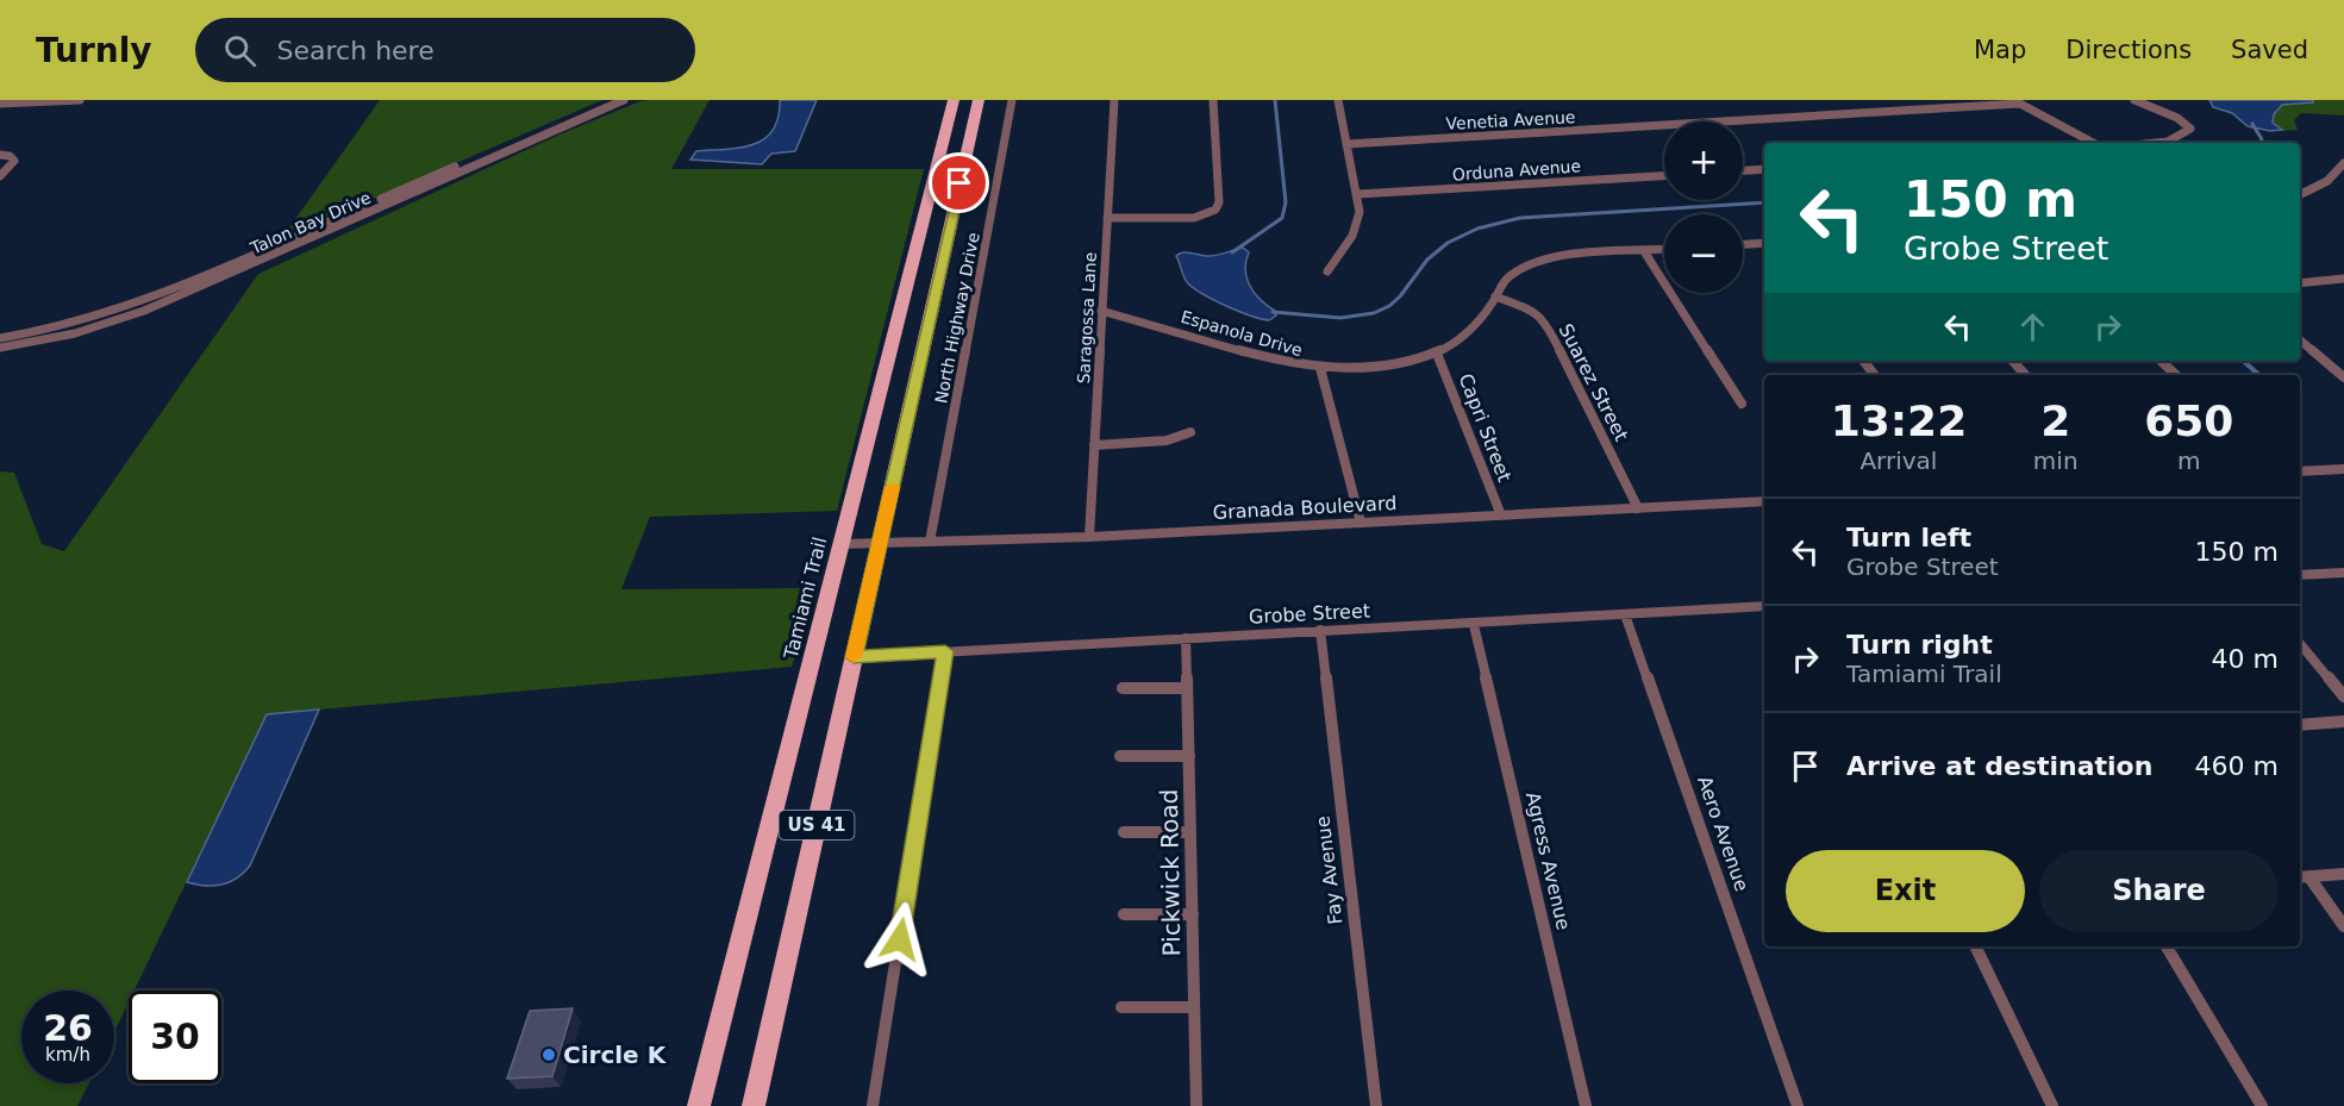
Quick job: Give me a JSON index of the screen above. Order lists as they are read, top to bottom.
{
  "streets": {
    "main road": ["Tamiami Trail", "US 41"],
    "street": [
      "Venetia Avenue",
      "Orduna Avenue",
      "Talon Bay Drive",
      "North Highway Drive",
      "Saragossa Lane",
      "Espanola Drive",
      "Suarez Street",
      "Capri Street",
      "Granada Boulevard",
      "Grobe Street",
      "Aero Avenue",
      "Agress Avenue",
      "Fay Avenue",
      "Pickwick Road"
    ]
  },
  "crossings": [
    ["North Highway Drive", "Granada Boulevard"],
    ["Saragossa Lane", "Espanola Drive"],
    ["Saragossa Lane", "Granada Boulevard"],
    ["Espanola Drive", "Suarez Street"],
    ["Espanola Drive", "Capri Street"],
    ["Suarez Street", "Granada Boulevard"],
    ["Capri Street", "Granada Boulevard"],
    ["Granada Boulevard", "Tamiami Trail"],
    ["Granada Boulevard", "US 41"],
    ["Grobe Street", "US 41"],
    ["Grobe Street", "Aero Avenue"],
    ["Grobe Street", "Agress Avenue"],
    ["Grobe Street", "Fay Avenue"],
    ["Grobe Street", "Pickwick Road"]
  ],
  "places": ["Circle K"],
  "page": {
    "header": "Turnly",
    "search": "Search here",
    "nav": ["Map", "Directions", "Saved"],
    "map_buttons": ["+", "−"],
    "turn": ["150 m", "Grobe Street"],
    "eta": [
      "13:22",
      "Arrival",
      "2",
      "min",
      "650",
      "m"
    ],
    "list": [
      {
        "name": "Turn left",
        "note": "Grobe Street",
        "value": "150 m"
      },
      {
        "name": "Turn right",
        "note": "Tamiami Trail",
        "value": "40 m"
      },
      {
        "name": "Arrive at destination",
        "value": "460 m"
      }
    ],
    "buttons": ["Exit", "Share"],
    "speed": "26 km/h",
    "limit": "30"
  }
}
